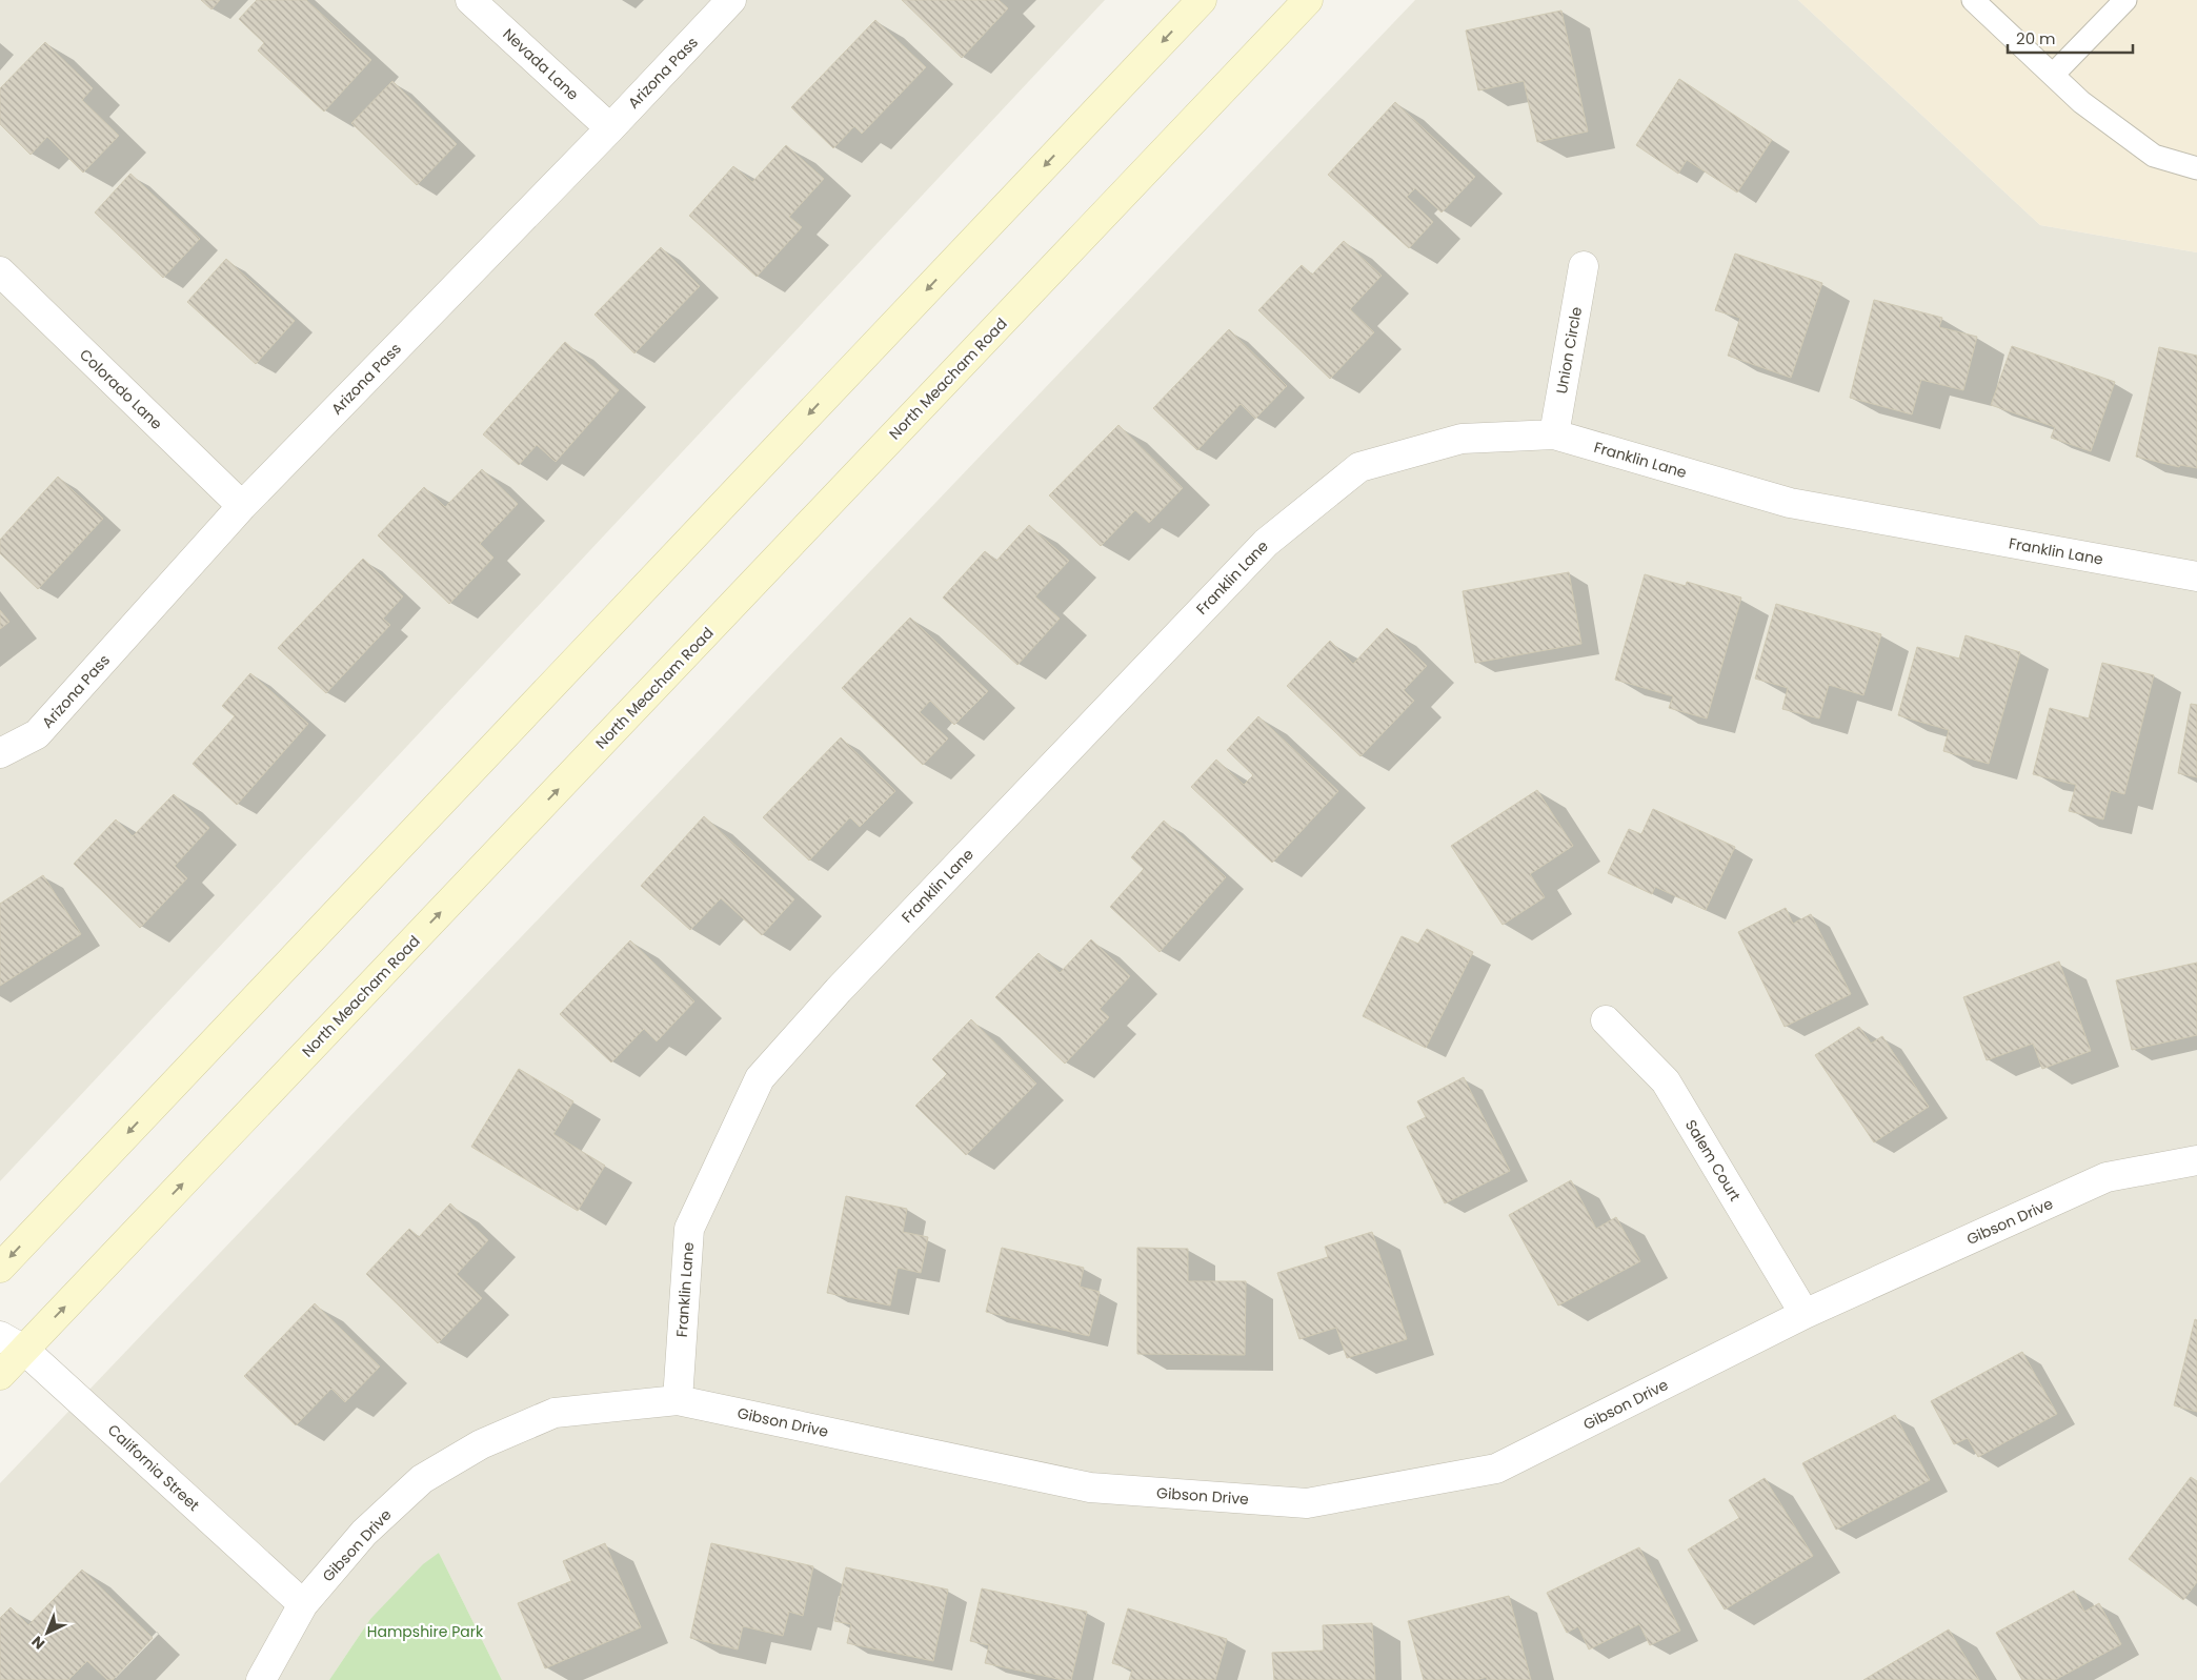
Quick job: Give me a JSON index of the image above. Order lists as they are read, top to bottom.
{
  "streets": {
    "main road": ["North Meacham Road"],
    "street": [
      "Nevada Lane",
      "Arizona Pass",
      "Union Circle",
      "Colorado Lane",
      "Franklin Lane",
      "Salem Court",
      "Gibson Drive",
      "California Street"
    ]
  },
  "crossings": [
    ["Nevada Lane", "Arizona Pass"],
    ["Arizona Pass", "Colorado Lane"],
    ["Union Circle", "Franklin Lane"],
    ["North Meacham Road", "California Street"],
    ["Franklin Lane", "Gibson Drive"],
    ["Salem Court", "Gibson Drive"],
    ["Gibson Drive", "California Street"]
  ],
  "parks": ["Hampshire Park"],
  "scale_bar": "20 m",
  "north": "bottom left"
}
